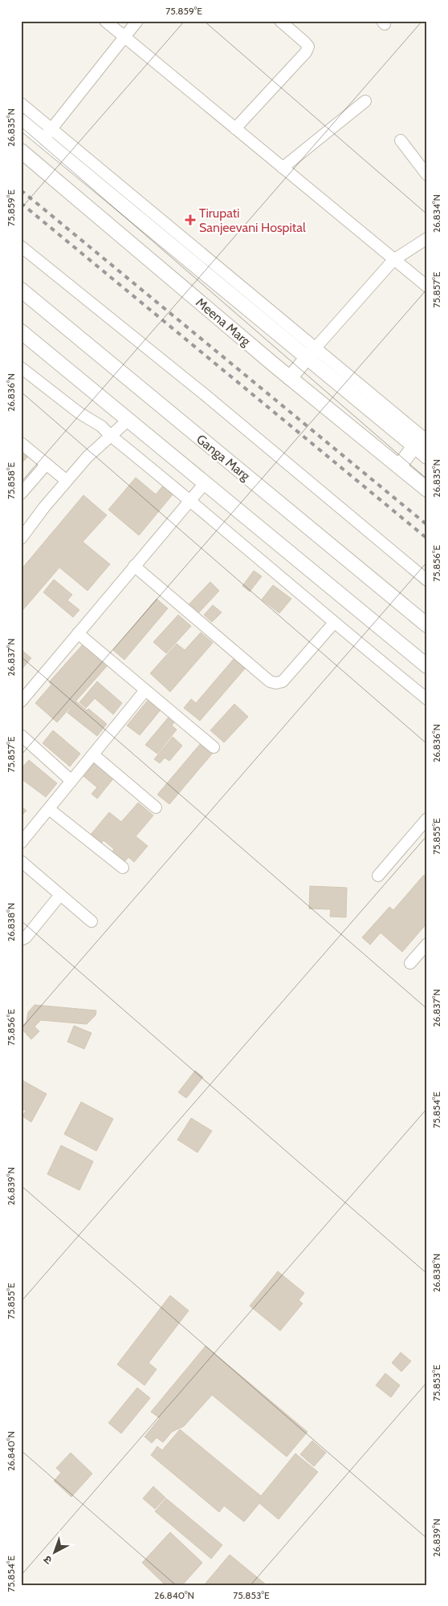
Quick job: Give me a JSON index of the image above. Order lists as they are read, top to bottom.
{
  "streets": {
    "street": ["Meena Marg", "Ganga Marg"]
  },
  "places": {
    "health": ["Tirupati Sanjeevani Hospital"]
  },
  "north": "bottom left",
  "coordinates": [
    "75.859°E",
    "26.835°N",
    "26.834°N",
    "75.857°E",
    "26.836°N",
    "75.858°E",
    "75.856°E",
    "26.837°N",
    "75.855°E",
    "26.838°N",
    "75.854°E",
    "26.839°N",
    "75.853°E",
    "26.840°N"
  ]
}
